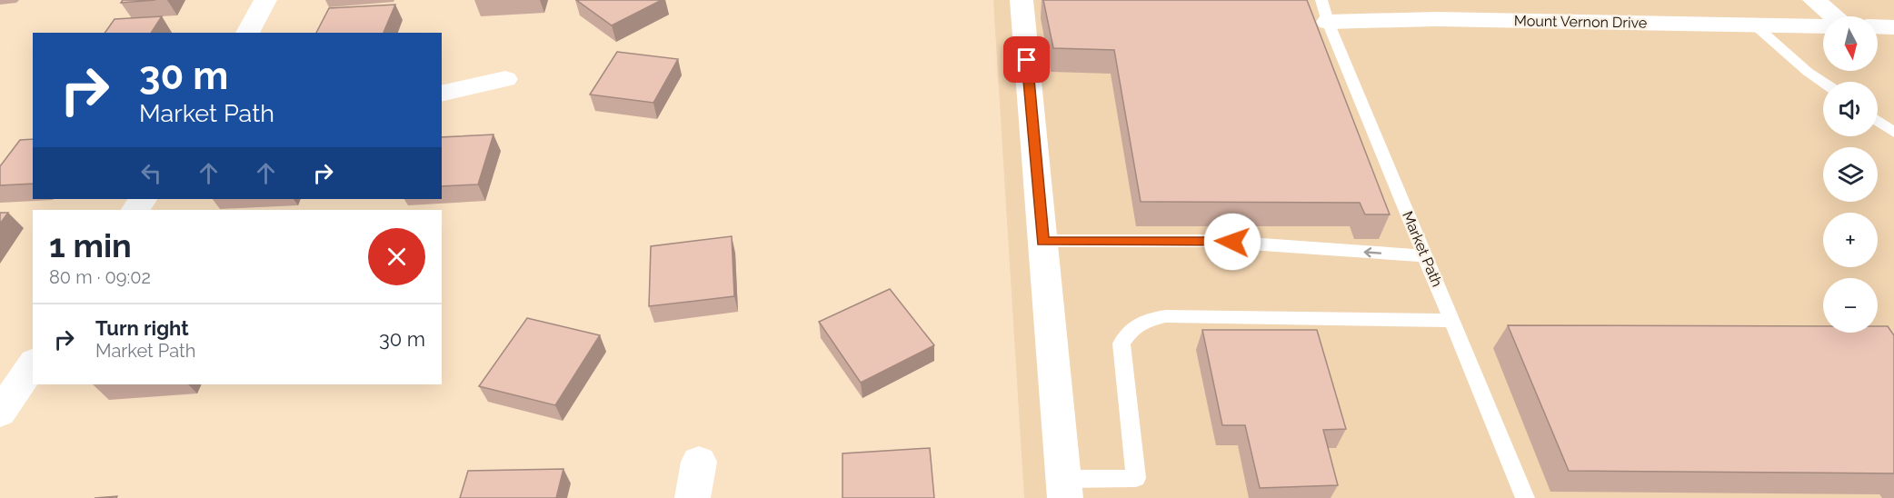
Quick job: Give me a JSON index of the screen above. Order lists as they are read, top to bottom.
{
  "streets": {
    "street": ["Mount Vernon Drive"],
    "lane": ["Market Path"]
  },
  "crossings": [
    ["Mount Vernon Drive", "Market Path"]
  ],
  "north": "bottom",
  "page": {
    "map_buttons": ["+", "−"],
    "turn": ["30 m", "Market Path"],
    "heading": ["1 min", "80 m · 09:02"],
    "list": [
      {
        "name": "Turn right",
        "note": "Market Path",
        "value": "30 m"
      }
    ]
  }
}
